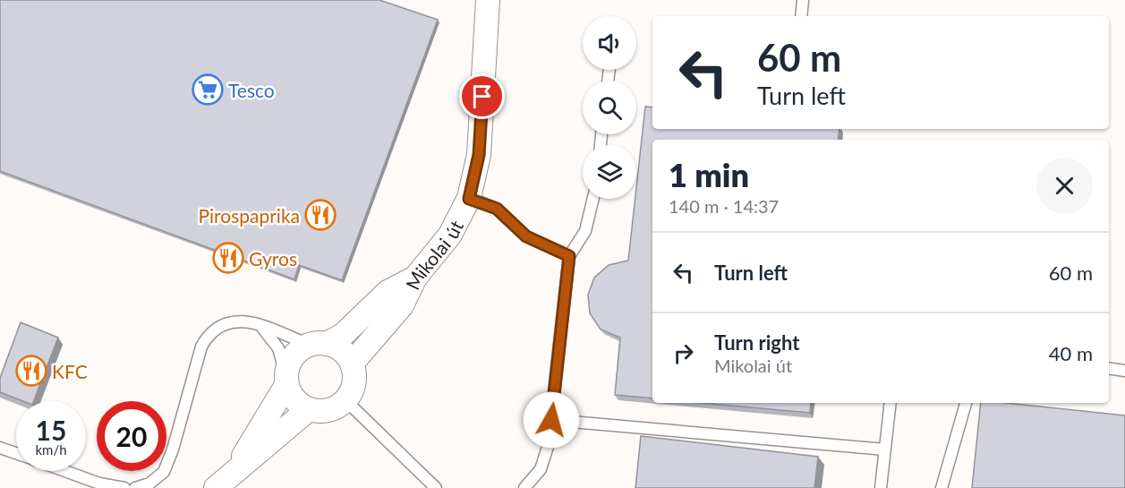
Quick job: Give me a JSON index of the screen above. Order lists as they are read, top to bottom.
{
  "streets": {
    "street": ["Mikolai út"]
  },
  "places": {
    "supermarket": ["Tesco"],
    "restaurant": ["Pirospaprika", "Gyros", "KFC"]
  },
  "page": {
    "turn": ["60 m", "Turn left"],
    "heading": ["1 min", "140 m · 14:37"],
    "list": [
      {
        "name": "Turn left",
        "value": "60 m"
      },
      {
        "name": "Turn right",
        "note": "Mikolai út",
        "value": "40 m"
      }
    ],
    "speed": "15 km/h",
    "limit": "20"
  }
}
